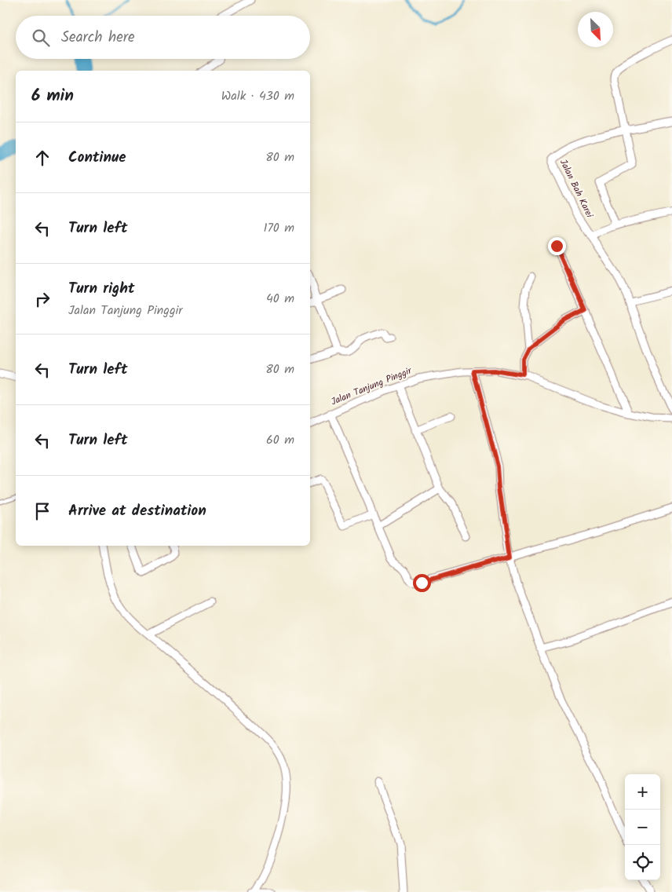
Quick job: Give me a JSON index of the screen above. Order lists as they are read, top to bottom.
{
  "streets": {
    "street": ["Jalan Bah Karei", "Jalan Tanjung Pinggir"]
  },
  "north": "bottom right",
  "page": {
    "search": "Search here",
    "heading": ["6 min", "Walk · 430 m"],
    "list": [
      ["Continue", "80 m"],
      ["Turn left", "170 m"],
      ["Turn right", "Jalan Tanjung Pinggir", "40 m"],
      ["Turn left", "80 m"],
      ["Turn left", "60 m"],
      "Arrive at destination"
    ],
    "map_buttons": ["+", "−"]
  }
}
